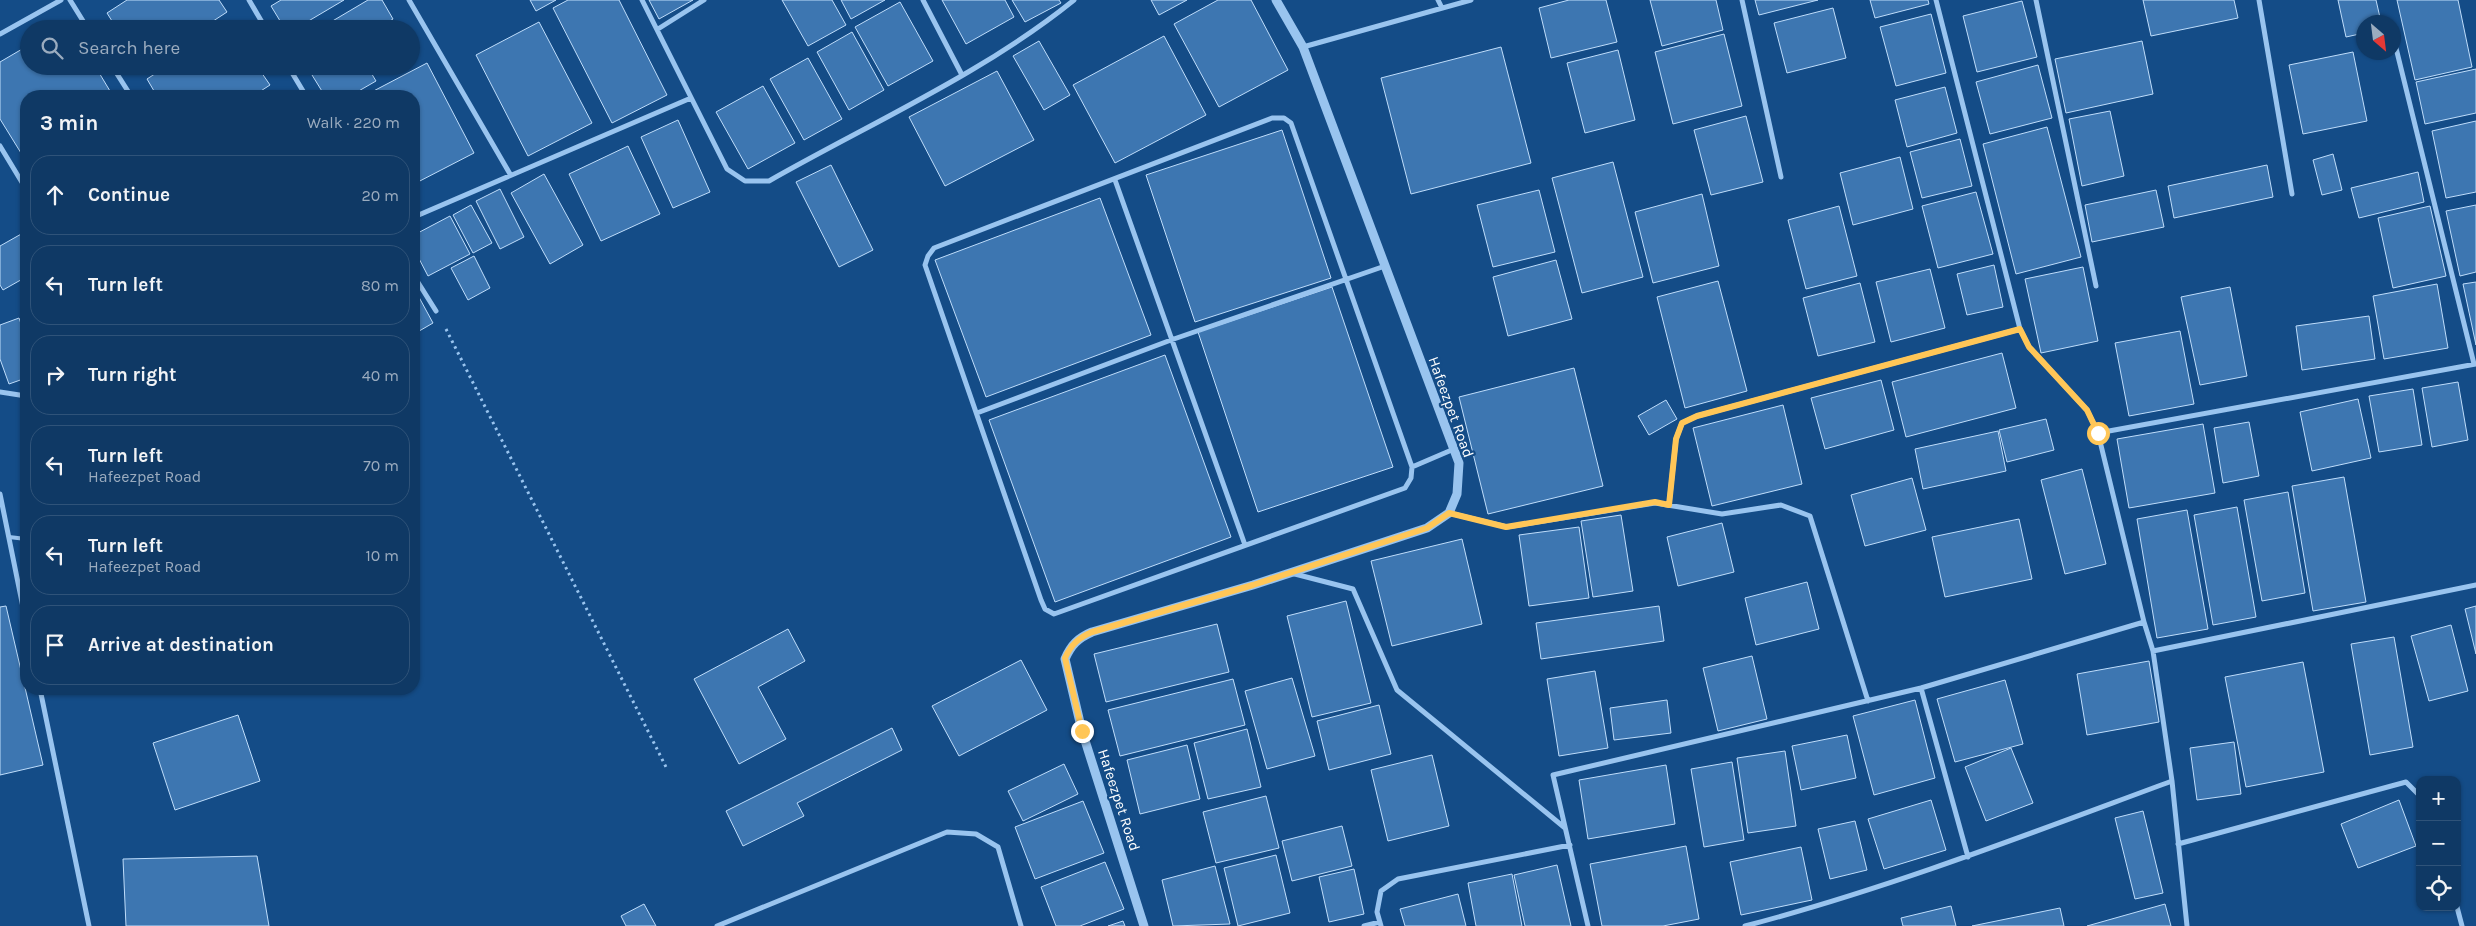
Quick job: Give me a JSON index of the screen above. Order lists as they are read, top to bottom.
{
  "streets": {
    "street": ["Hafeezpet Road"]
  },
  "north": "bottom right",
  "page": {
    "search": "Search here",
    "heading": ["3 min", "Walk · 220 m"],
    "list": [
      ["Continue", "20 m"],
      ["Turn left", "80 m"],
      ["Turn right", "40 m"],
      ["Turn left", "Hafeezpet Road", "70 m"],
      ["Turn left", "Hafeezpet Road", "10 m"],
      "Arrive at destination"
    ],
    "map_buttons": ["+", "−"]
  }
}
